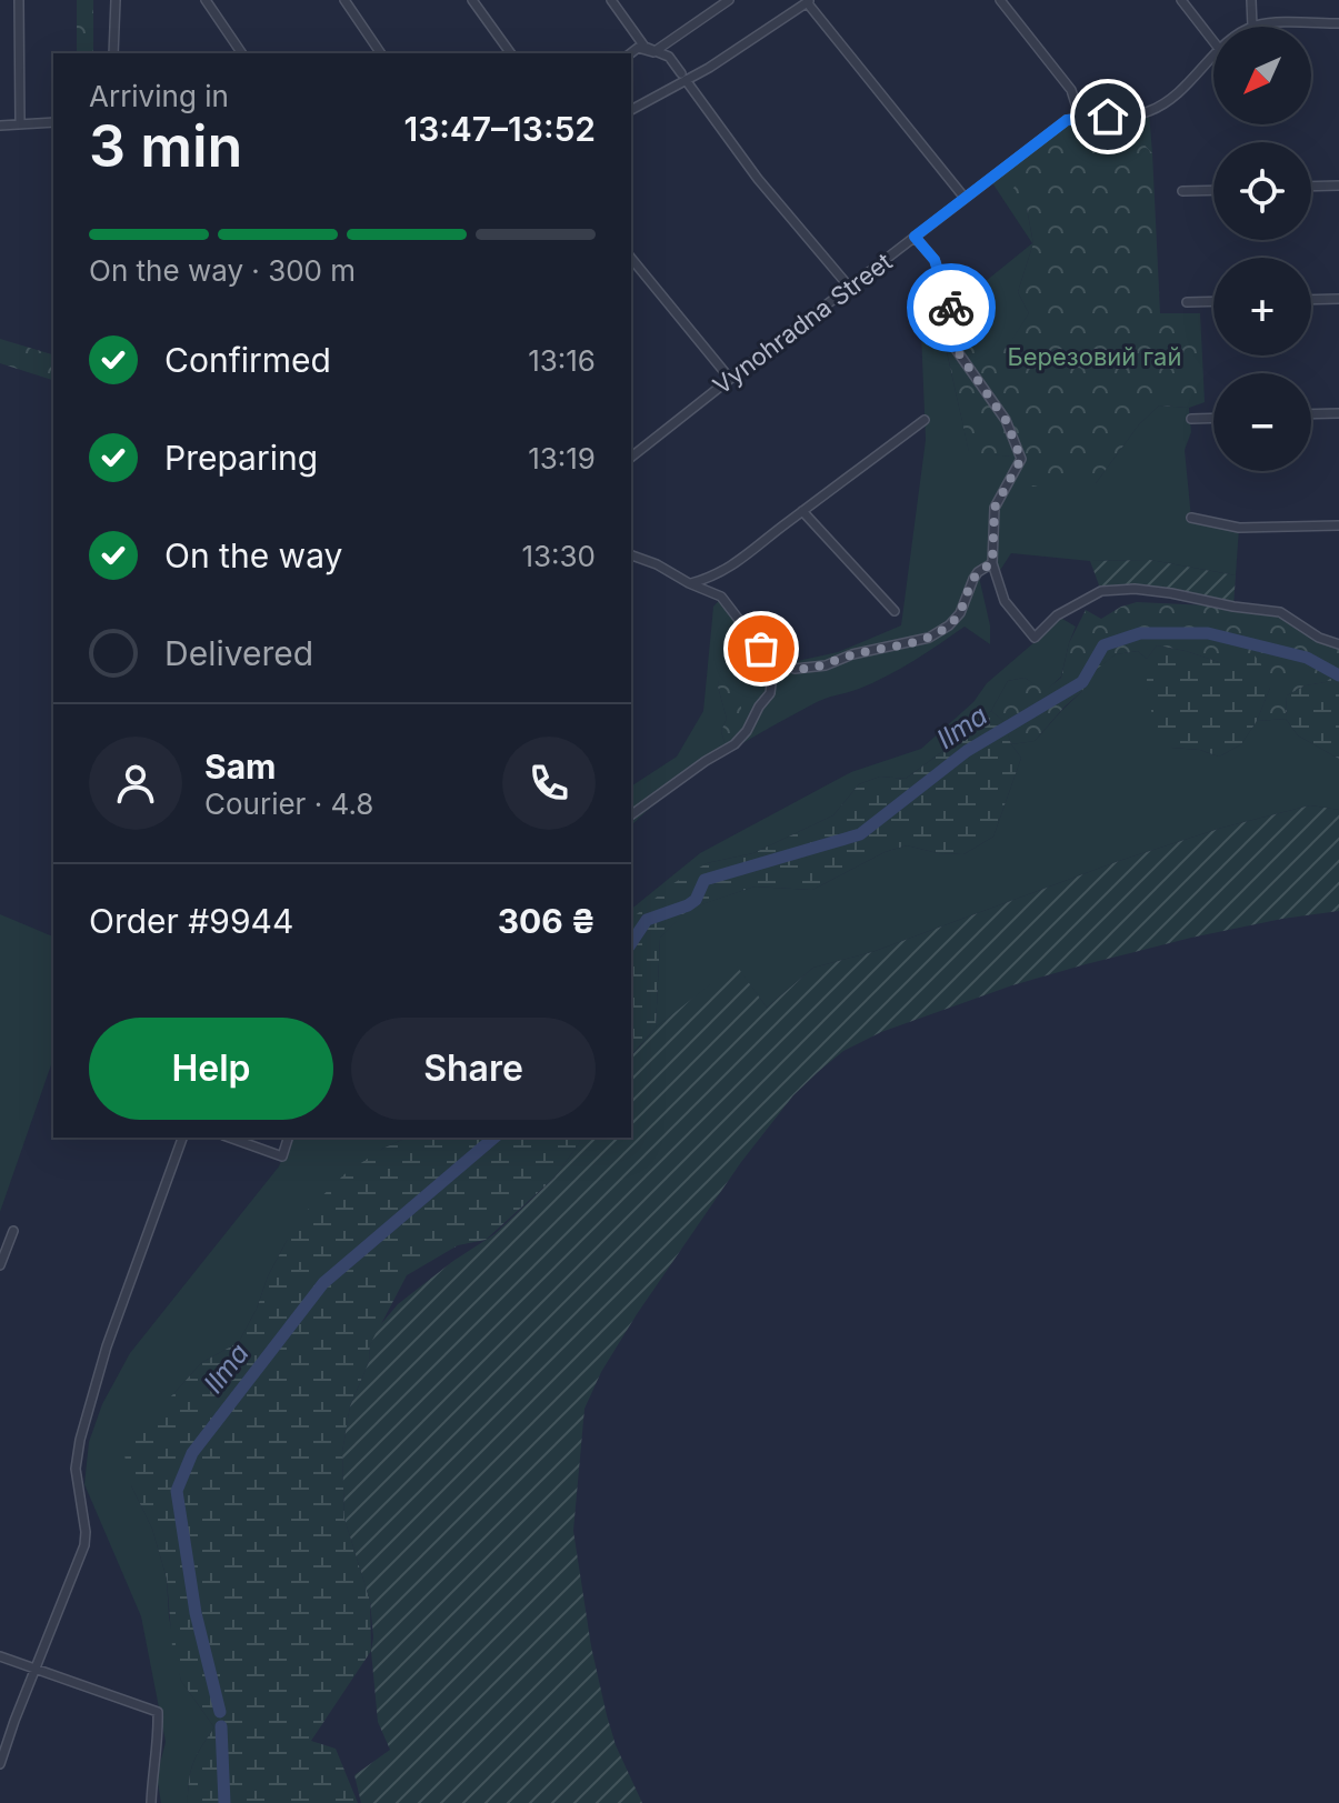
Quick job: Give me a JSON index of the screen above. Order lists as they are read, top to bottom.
{
  "streets": {
    "street": ["Vynohradna Street"]
  },
  "water": ["Ilma"],
  "parks": ["Березовий гай"],
  "north": "bottom left",
  "page": {
    "map_buttons": ["+", "−"],
    "heading": ["3 min", "Arriving in", "13:47–13:52"],
    "panel": [
      "Sam",
      "Courier · 4.8",
      "Order #9944",
      "306 ₴"
    ],
    "bar": "On the way · 300 m",
    "list": [
      ["Confirmed", "13:16"],
      ["Preparing", "13:19"],
      ["On the way", "13:30"],
      "Delivered"
    ],
    "buttons": ["Help", "Share"]
  }
}
